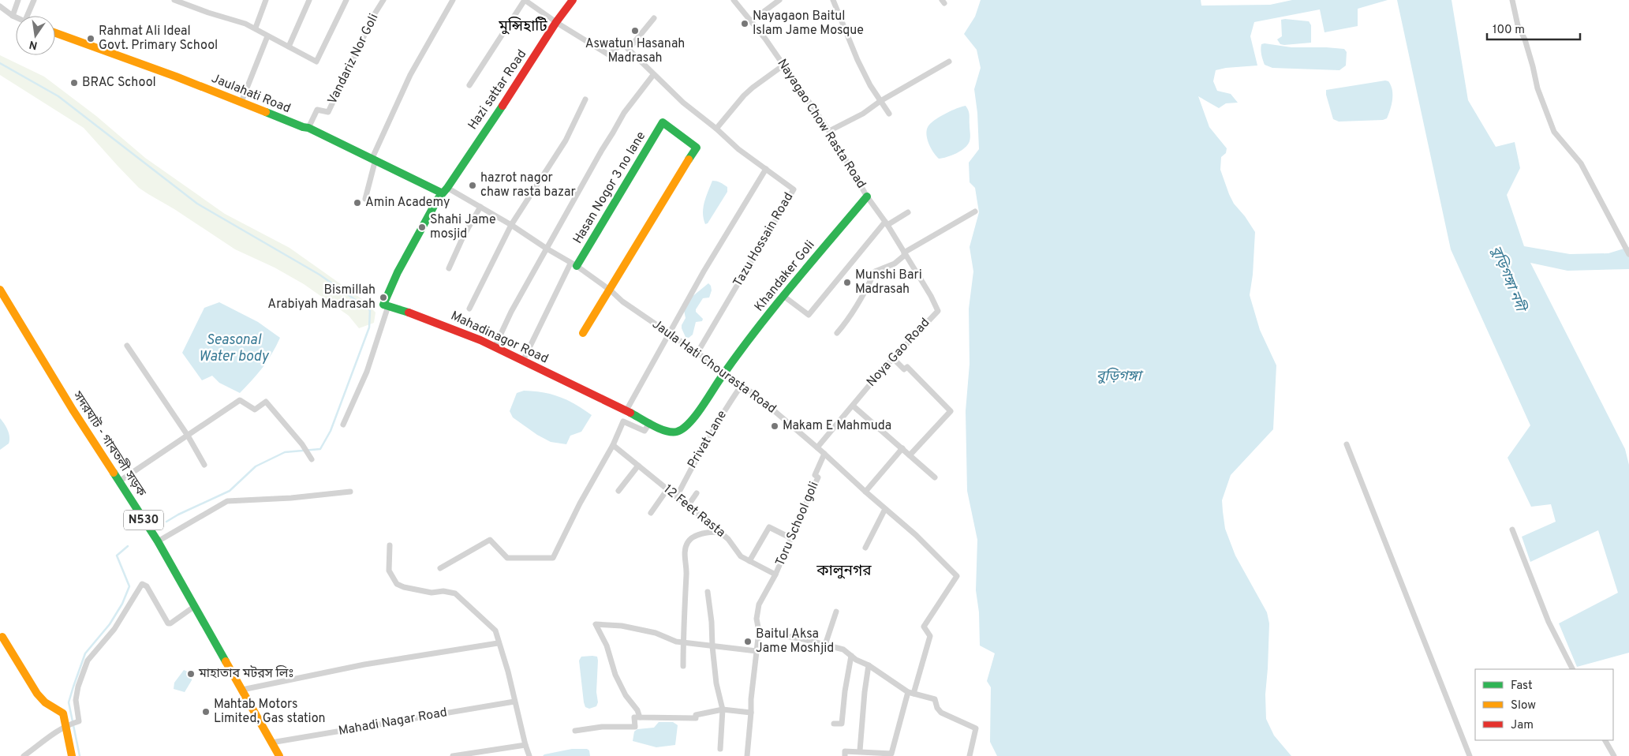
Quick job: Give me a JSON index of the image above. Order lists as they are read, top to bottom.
{
  "streets": {
    "main road": [
      "Hazi sattar Road",
      "Jaulahati Road",
      "Hasan Nogor 3 no lane",
      "Khandaker Goli",
      "Mahadinagor Road",
      "সদরঘাট - গাবতলী সড়ক",
      "N530"
    ],
    "street": [
      "Vandariz Nor Goli",
      "Nayagao Chow Rasta Road",
      "Tazu Hossain Road",
      "Noya Gao Road",
      "Jaula Hati Chourasta Road",
      "Privat Lane",
      "12 Feet Rasta",
      "Toru School goli",
      "Mahadi Nagar Road"
    ]
  },
  "crossings": [
    ["Vandariz Nor Goli", "Jaulahati Road"],
    ["Hazi sattar Road", "Jaulahati Road"],
    ["Hazi sattar Road", "Mahadinagor Road"],
    ["Hazi sattar Road", "Jaula Hati Chourasta Road"],
    ["Jaulahati Road", "Jaula Hati Chourasta Road"],
    ["Nayagao Chow Rasta Road", "Khandaker Goli"],
    ["Nayagao Chow Rasta Road", "Noya Gao Road"],
    ["Hasan Nogor 3 no lane", "Jaula Hati Chourasta Road"],
    ["Tazu Hossain Road", "Jaula Hati Chourasta Road"],
    ["Khandaker Goli", "Mahadinagor Road"],
    ["Khandaker Goli", "Jaula Hati Chourasta Road"],
    ["Noya Gao Road", "Jaula Hati Chourasta Road"],
    ["Jaula Hati Chourasta Road", "Privat Lane"],
    ["Jaula Hati Chourasta Road", "Toru School goli"],
    ["Privat Lane", "12 Feet Rasta"],
    ["সদরঘাট - গাবতলী সড়ক", "Mahadi Nagar Road"],
    ["12 Feet Rasta", "Toru School goli"]
  ],
  "districts": ["মুন্সিহাটি", "কালুনগর"],
  "water": ["বুড়িগঙ্গা নদী", "Seasonal Water body", "বুড়িগঙ্গা"],
  "places": [
    "Nayagaon Baitul Islam Jame Mosque",
    "Aswatun Hasanah Madrasah",
    "Rahmat Ali Ideal Govt. Primary School",
    "BRAC School",
    "hazrot nagor chaw rasta bazar",
    "Amin Academy",
    "Shahi Jame mosjid",
    "Munshi Bari Madrasah",
    "Bismillah Arabiyah Madrasah",
    "Makam E Mahmuda",
    "Baitul Aksa Jame Moshjid",
    "মাহাতাব মটরস লিঃ",
    "Mahtab Motors Limited, Gas station"
  ],
  "legend": ["Fast", "Slow", "Jam"],
  "scale_bar": "100 m",
  "north": "bottom"
}
